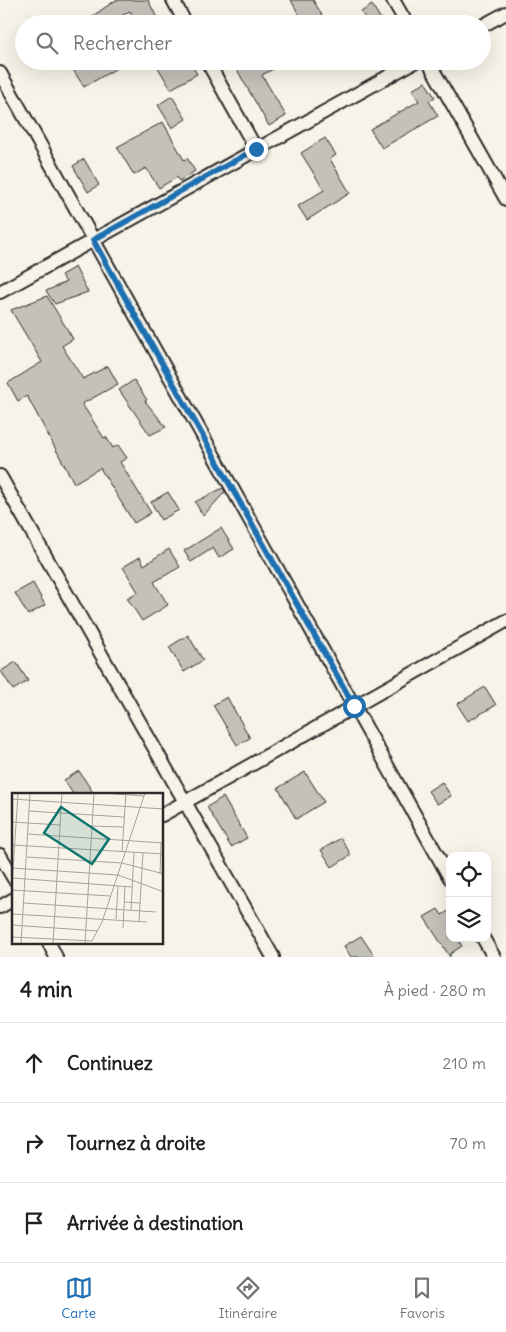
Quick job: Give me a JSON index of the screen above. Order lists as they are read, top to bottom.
{
  "page": {
    "search": "Rechercher",
    "heading": ["4 min", "À pied · 280 m"],
    "list": [
      ["Continuez", "210 m"],
      ["Tournez à droite", "70 m"],
      "Arrivée à destination"
    ],
    "nav": ["Carte", "Itinéraire", "Favoris"]
  }
}
